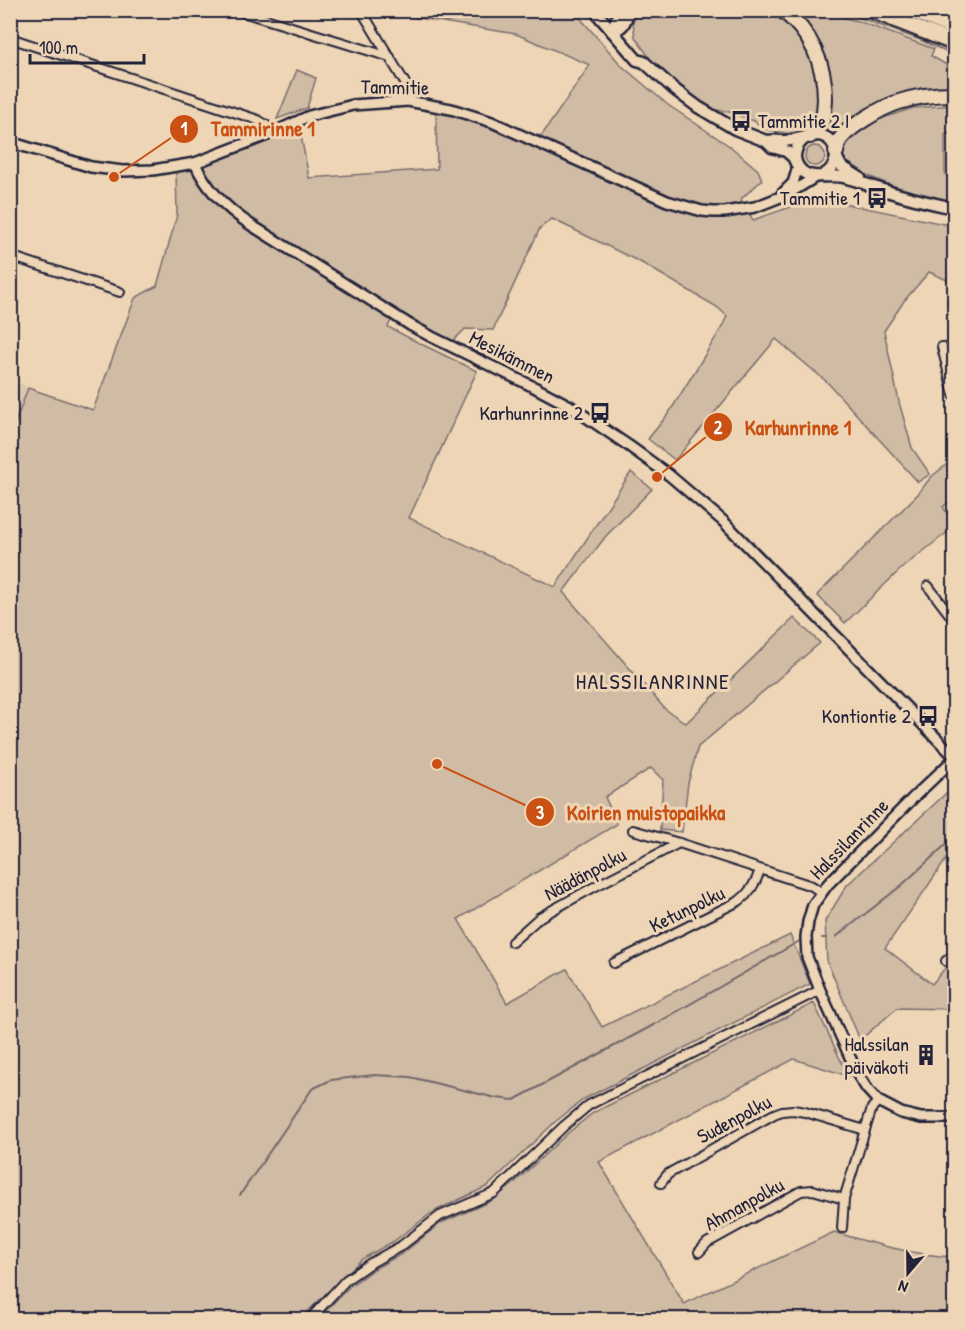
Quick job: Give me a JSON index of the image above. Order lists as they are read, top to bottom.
{
  "streets": {
    "street": [
      "Tammitie",
      "Mesikämmen",
      "Halssilanrinne",
      "Näädänpolku",
      "Ketunpolku",
      "Sudenpolku",
      "Ahmanpolku"
    ]
  },
  "crossings": [
    ["Tammitie", "Mesikämmen"],
    ["Mesikämmen", "Halssilanrinne"]
  ],
  "districts": ["HALSSILANRINNE"],
  "places": {
    "bus stop": [
      "Tammitie 2 I",
      "Tammitie 1",
      "Karhunrinne 2",
      "Kontiontie 2"
    ],
    "other": ["Tammirinne 1", "Karhunrinne 1", "Koirien muistopaikka"],
    "building": ["Halssilan päiväkoti"]
  },
  "scale_bar": "100 m",
  "north": "bottom"
}
